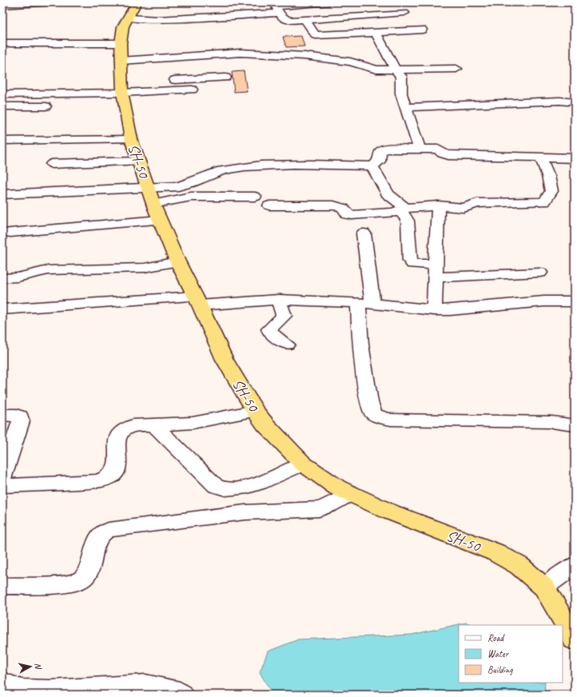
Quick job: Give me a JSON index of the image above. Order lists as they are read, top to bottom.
{
  "streets": {
    "highway": ["SH-50"]
  },
  "legend": ["Road", "Water", "Building"],
  "north": "right"
}
